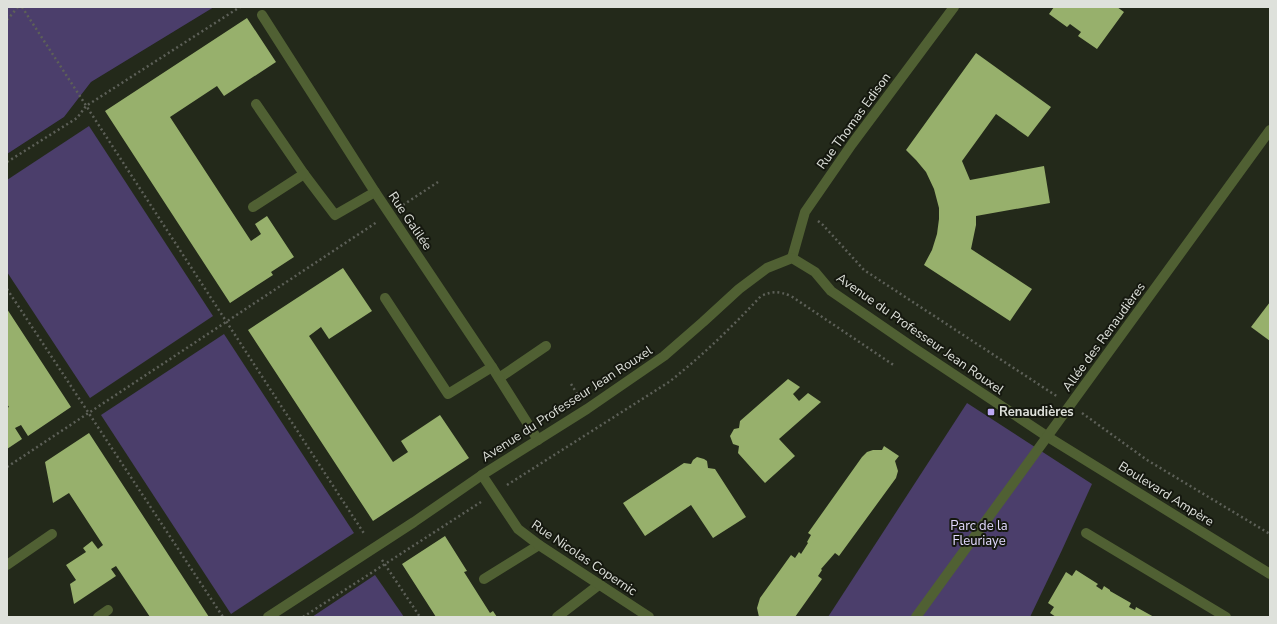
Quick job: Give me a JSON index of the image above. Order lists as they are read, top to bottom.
{
  "streets": {
    "street": [
      "Rue Thomas Edison",
      "Rue Galilée",
      "Avenue du Professeur Jean Rouxel",
      "Allée des Renaudières",
      "Boulevard Ampère",
      "Rue Nicolas Copernic"
    ]
  },
  "crossings": [
    ["Rue Thomas Edison", "Avenue du Professeur Jean Rouxel"],
    ["Rue Galilée", "Avenue du Professeur Jean Rouxel"],
    ["Avenue du Professeur Jean Rouxel", "Allée des Renaudières"],
    ["Avenue du Professeur Jean Rouxel", "Boulevard Ampère"],
    ["Avenue du Professeur Jean Rouxel", "Rue Nicolas Copernic"],
    ["Allée des Renaudières", "Boulevard Ampère"]
  ],
  "parks": ["Parc de la Fleuriaye"],
  "places": {
    "transit": ["Renaudières"]
  }
}
